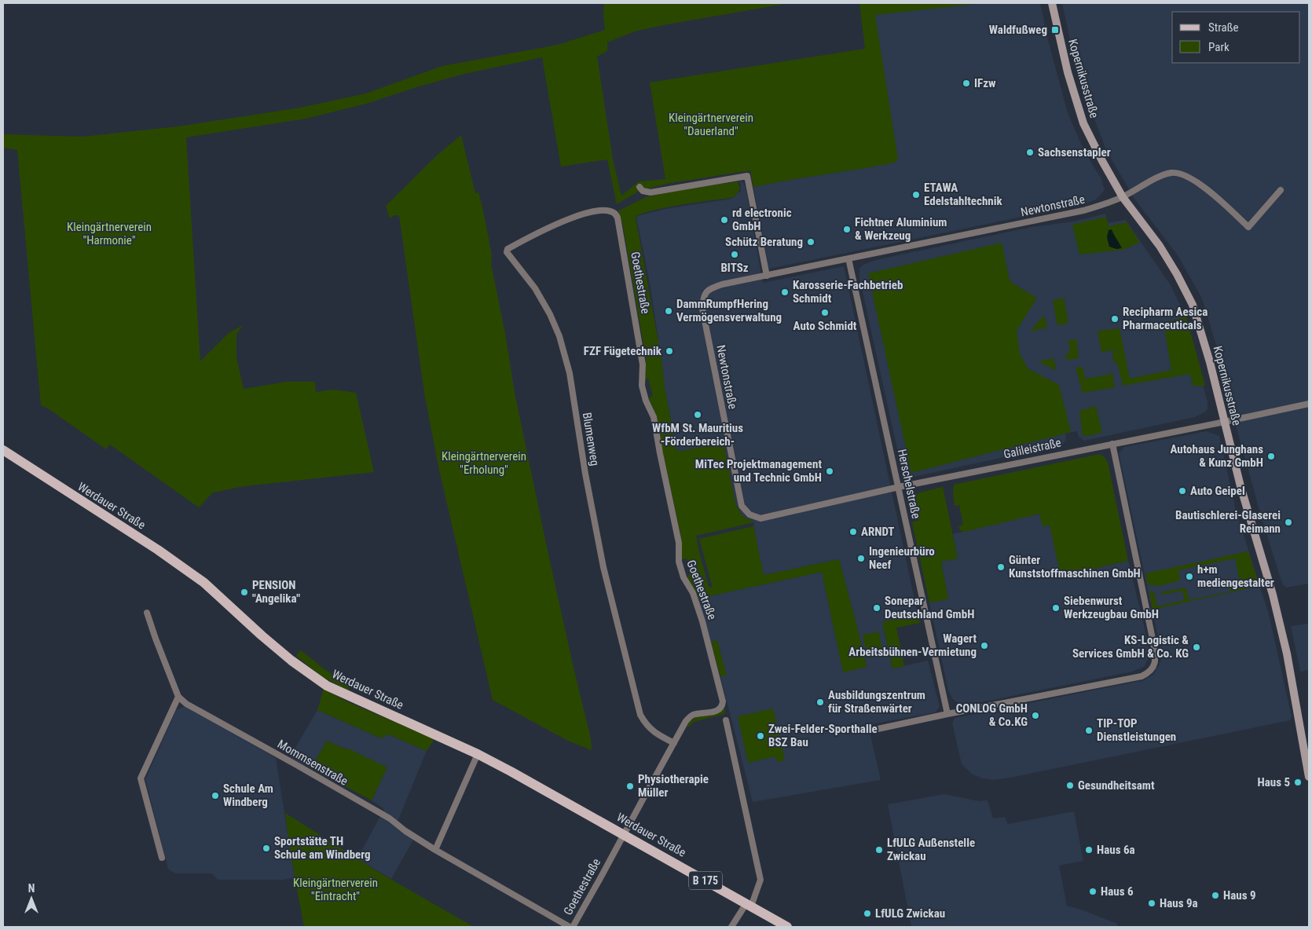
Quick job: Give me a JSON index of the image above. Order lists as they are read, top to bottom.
{
  "streets": {
    "main road": ["Werdauer Straße", "B 175"],
    "street": [
      "Kopernikusstraße",
      "Newtonstraße",
      "Goethestraße",
      "Blumenweg",
      "Galileistraße",
      "Herschelstraße",
      "Mommsenstraße"
    ]
  },
  "crossings": [
    ["Kopernikusstraße", "Newtonstraße"],
    ["Kopernikusstraße", "Galileistraße"],
    ["Newtonstraße", "Galileistraße"],
    ["Newtonstraße", "Herschelstraße"],
    ["Goethestraße", "Blumenweg"],
    ["Goethestraße", "Werdauer Straße"],
    ["Galileistraße", "Herschelstraße"]
  ],
  "parks": [
    "Kleingärtnerverein \"Dauerland\"",
    "Kleingärtnerverein \"Harmonie\"",
    "Kleingärtnerverein \"Erholung\"",
    "Kleingärtnerverein \"Eintracht\""
  ],
  "places": {
    "transit": ["Waldfußweg"],
    "other": [
      "IFzw",
      "Sachsenstapler",
      "ETAWA Edelstahltechnik",
      "rd electronic GmbH",
      "Fichtner Aluminium & Werkzeug",
      "Schütz Beratung",
      "BITSz",
      "Karosserie-Fachbetrieb Schmidt",
      "DammRumpfHering Vermögensverwaltung",
      "Auto Schmidt",
      "Recipharm Aesica Pharmaceuticals",
      "FZF Fügetechnik",
      "WfbM St. Mauritius -Förderbereich-",
      "Autohaus Junghans & Kunz GmbH",
      "MiTec Projektmanagement und Technic GmbH",
      "Auto Geipel",
      "Bautischlerei-Glaserei Reimann",
      "ARNDT",
      "Ingenieurbüro Neef",
      "Günter Kunststoffmaschinen GmbH",
      "h+m mediengestalter",
      "PENSION \"Angelika\"",
      "Sonepar Deutschland GmbH",
      "Siebenwurst Werkzeugbau GmbH",
      "Wagert Arbeitsbühnen-Vermietung",
      "KS-Logistic & Services GmbH & Co. KG",
      "Ausbildungszentrum für Straßenwärter",
      "CONLOG GmbH & Co.KG",
      "TIP-TOP Dienstleistungen",
      "Zwei-Felder-Sporthalle BSZ Bau",
      "Haus 5",
      "Gesundheitsamt",
      "Physiotherapie Müller",
      "Schule Am Windberg",
      "Sportstätte TH Schule am Windberg",
      "LfULG Außenstelle Zwickau",
      "Haus 6a",
      "Haus 6",
      "Haus 9",
      "Haus 9a",
      "LfULG Zwickau"
    ]
  },
  "legend": ["Straße", "Park"],
  "north": "top"
}
